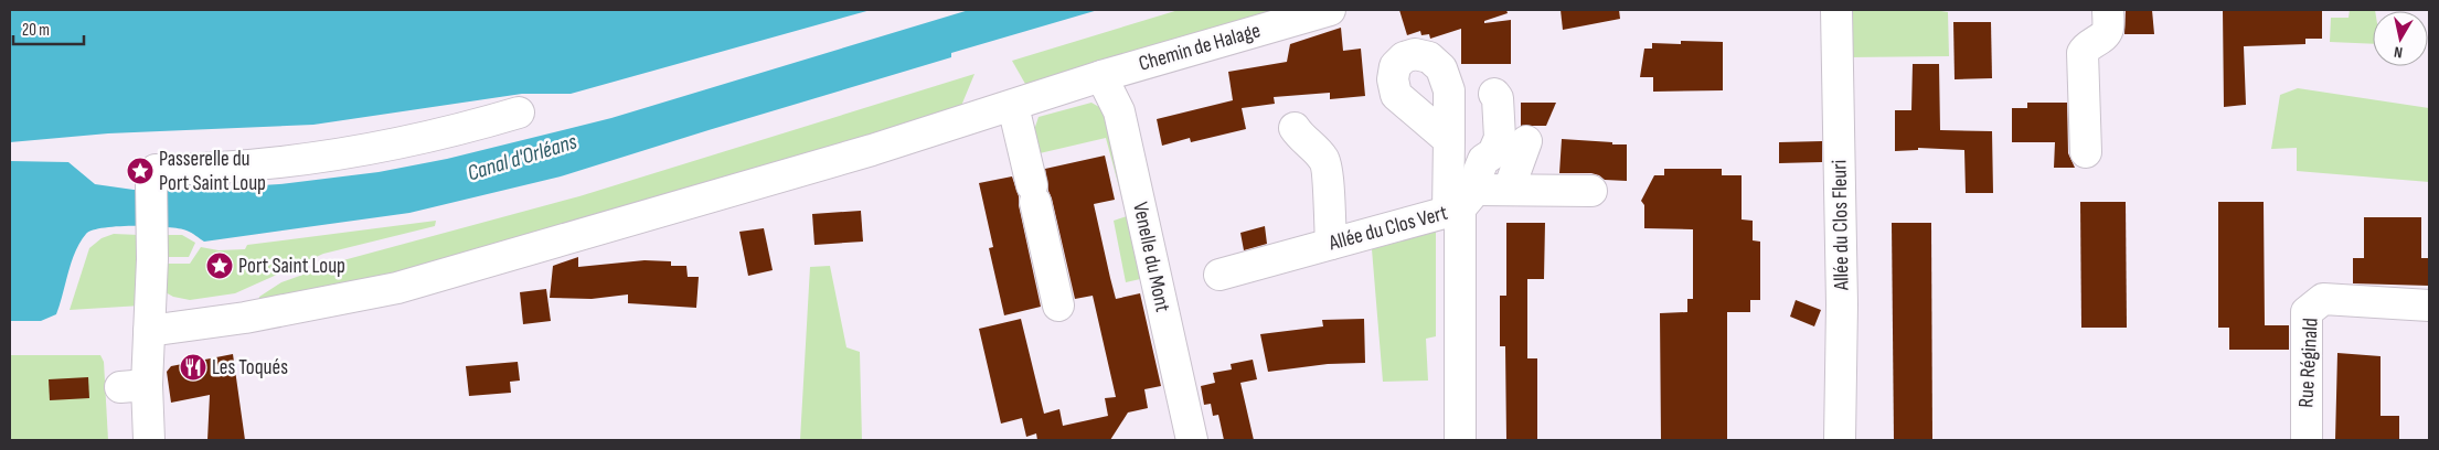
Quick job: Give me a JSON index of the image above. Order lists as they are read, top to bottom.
{
  "streets": {
    "street": [
      "Chemin de Halage",
      "Allée du Clos Fleuri",
      "Allée du Clos Vert",
      "Venelle du Mont",
      "Rue Réginald"
    ]
  },
  "crossings": [
    ["Chemin de Halage", "Venelle du Mont"]
  ],
  "water": ["Canal d'Orléans"],
  "places": {
    "place": ["Passerelle du Port Saint Loup", "Port Saint Loup"],
    "restaurant": ["Les Toqués"]
  },
  "scale_bar": "20 m",
  "north": "bottom"
}
